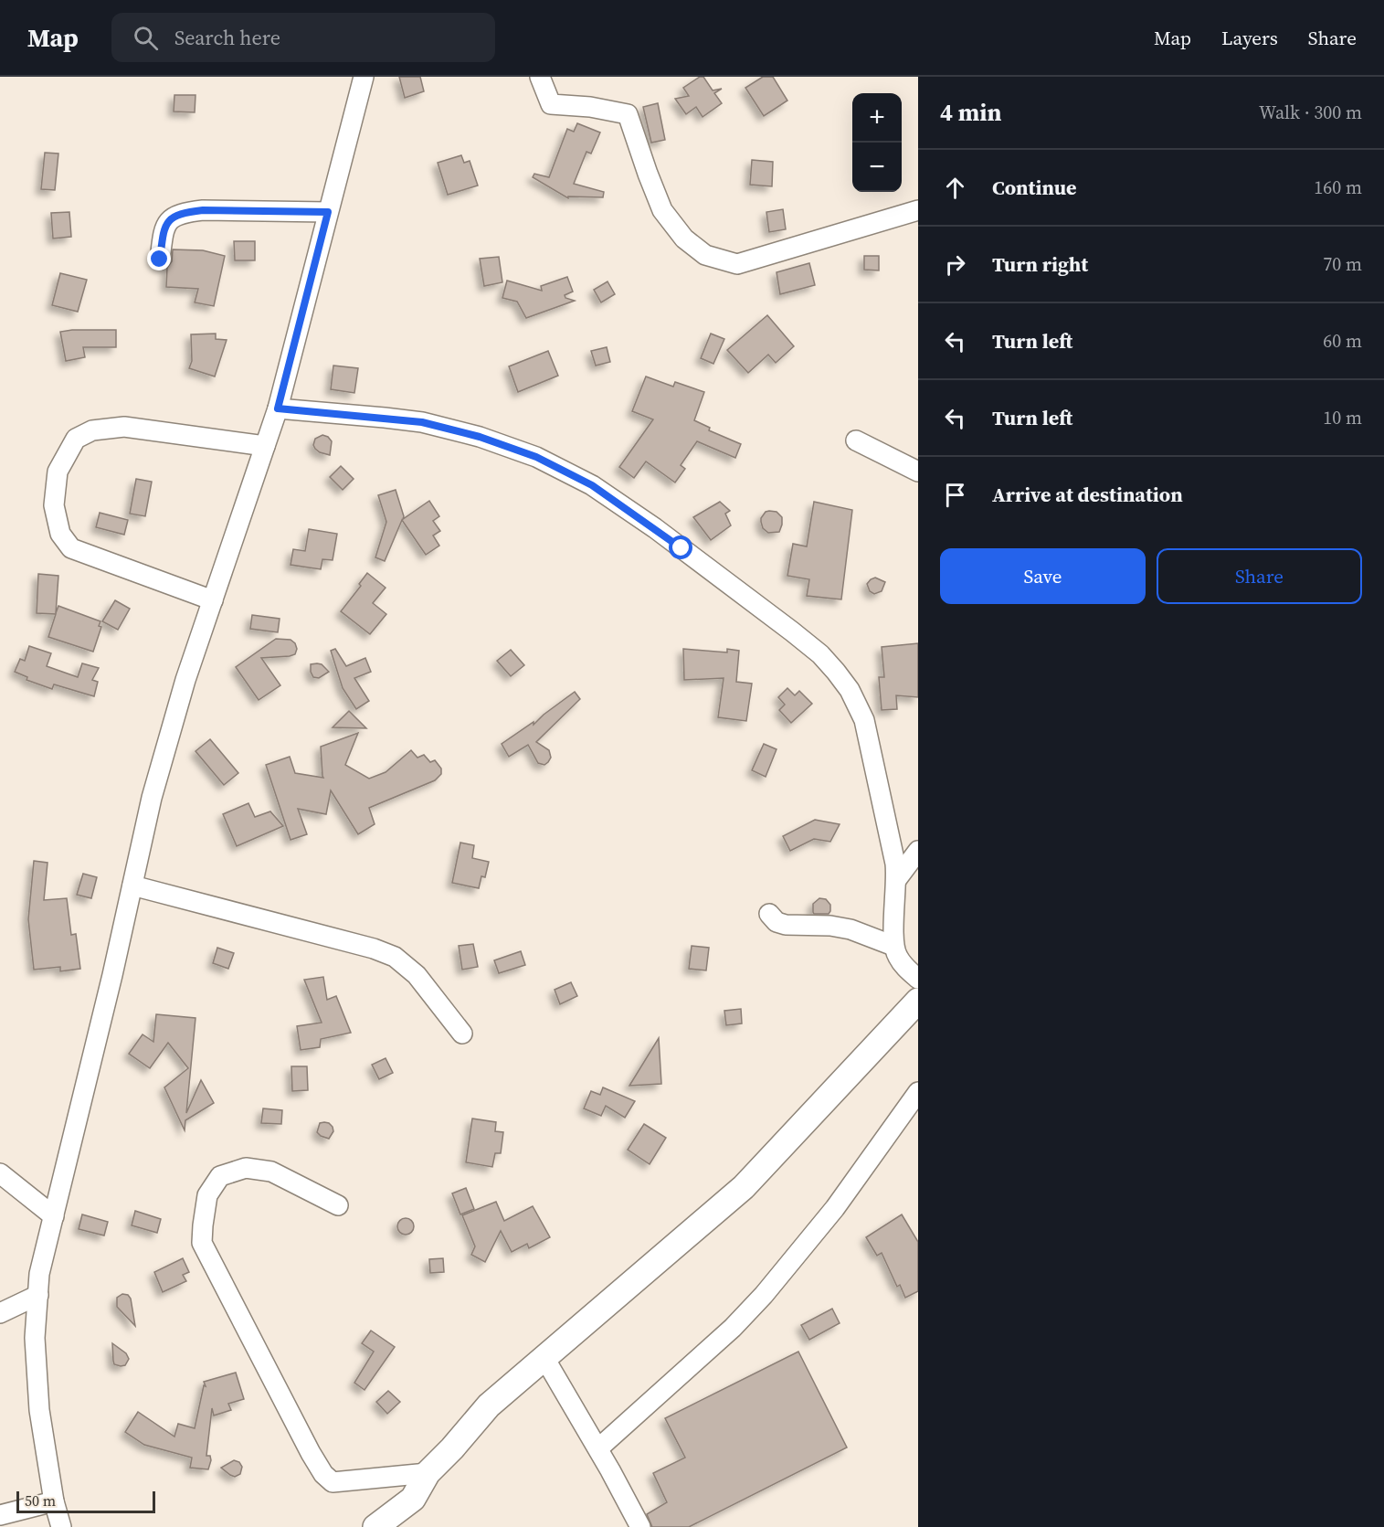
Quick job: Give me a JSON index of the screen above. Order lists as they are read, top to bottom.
{
  "scale_bar": "50 m",
  "page": {
    "header": "Map",
    "search": "Search here",
    "nav": ["Map", "Layers", "Share"],
    "heading": ["4 min", "Walk · 300 m"],
    "map_buttons": ["+", "−"],
    "list": [
      ["Continue", "160 m"],
      ["Turn right", "70 m"],
      ["Turn left", "60 m"],
      ["Turn left", "10 m"],
      "Arrive at destination"
    ],
    "buttons": ["Save", "Share"],
    "scale": "50 m"
  }
}
